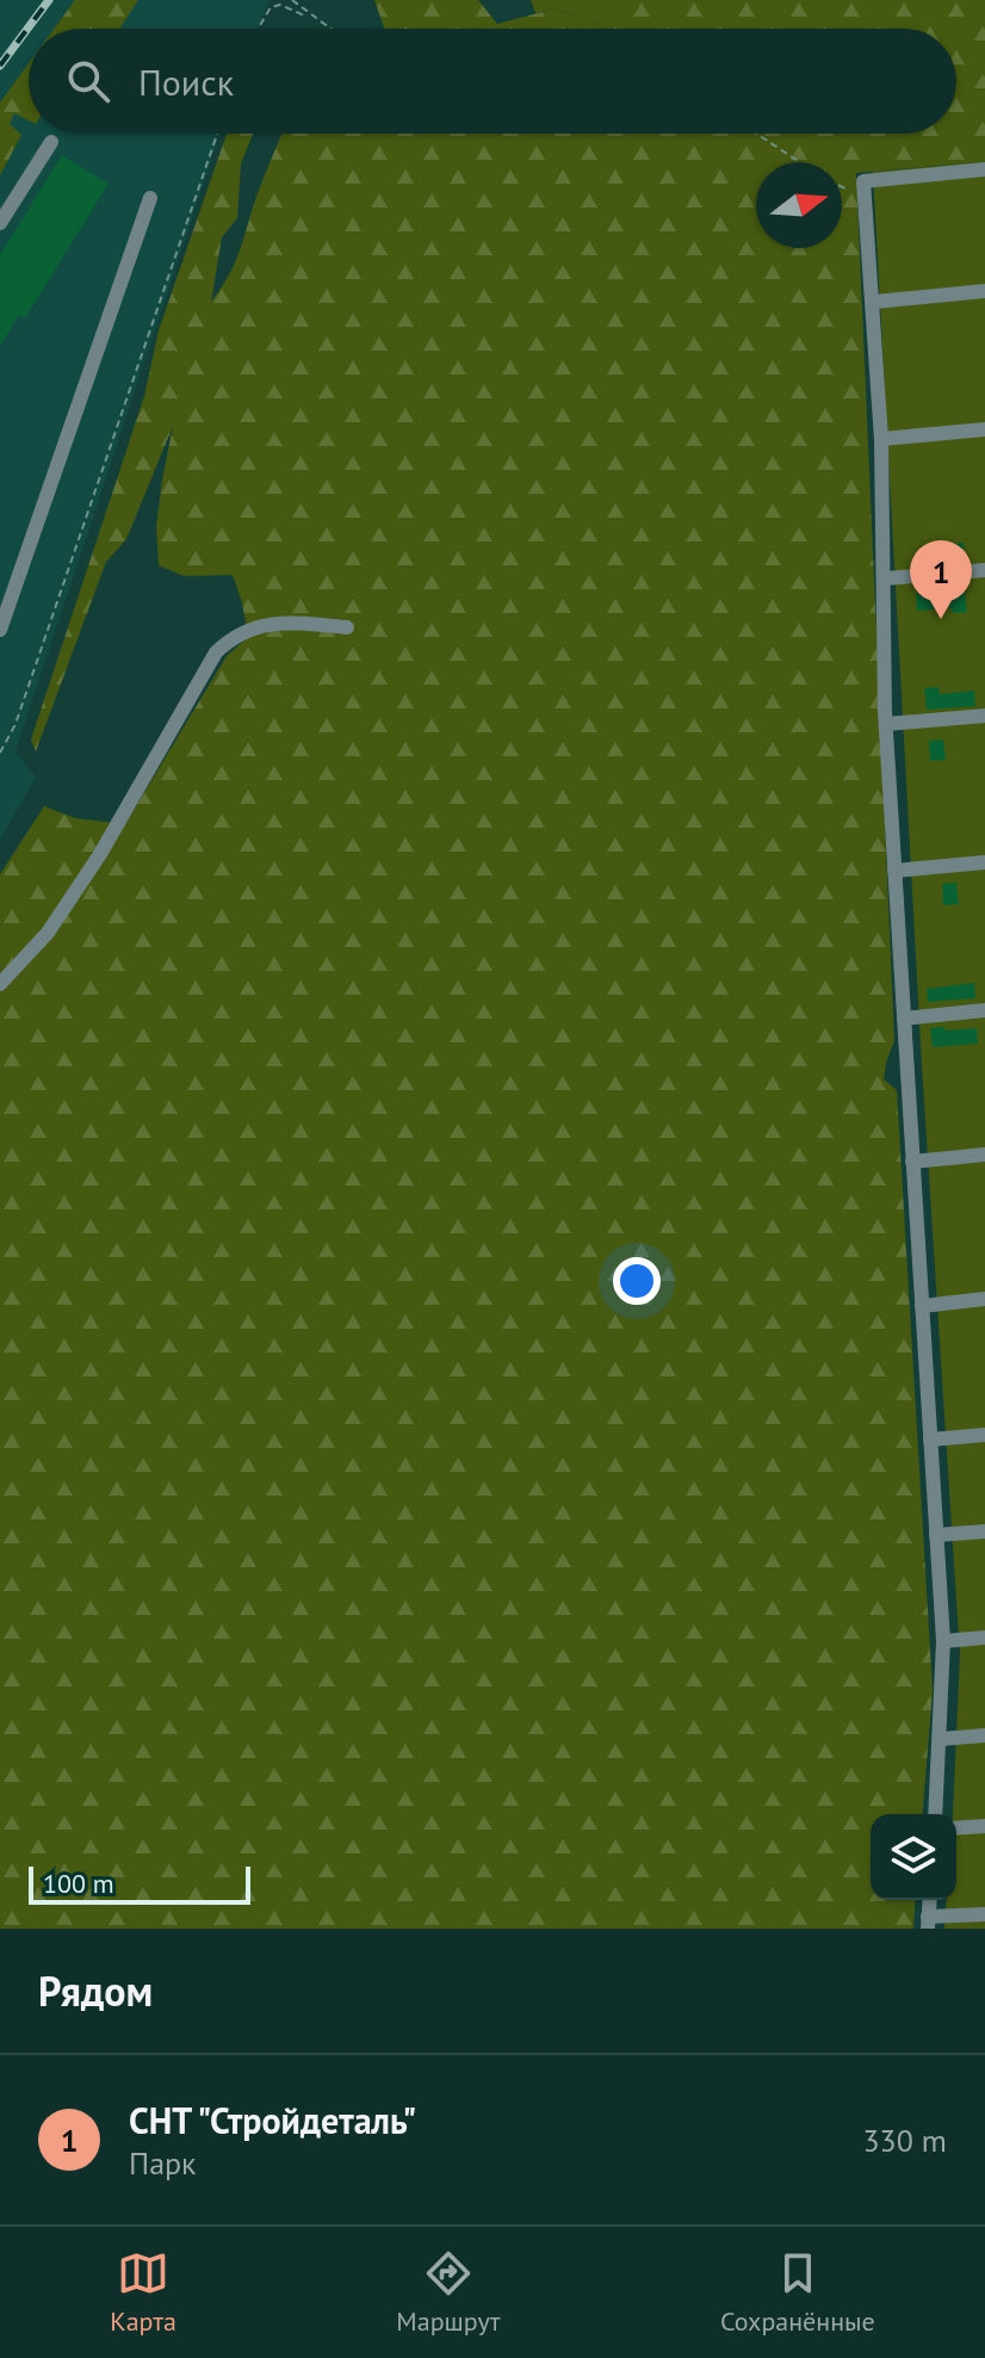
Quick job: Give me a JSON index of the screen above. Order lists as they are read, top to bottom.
{
  "scale_bar": "100 m",
  "north": "right",
  "page": {
    "search": "Поиск",
    "pins": "1",
    "scale": "100 m",
    "heading": "Рядом",
    "list": [
      {
        "mark": "1",
        "name": "СНТ \"Стройдеталь\"",
        "note": "Парк",
        "value": "330 m"
      }
    ],
    "nav": ["Карта", "Маршрут", "Сохранённые"]
  }
}
